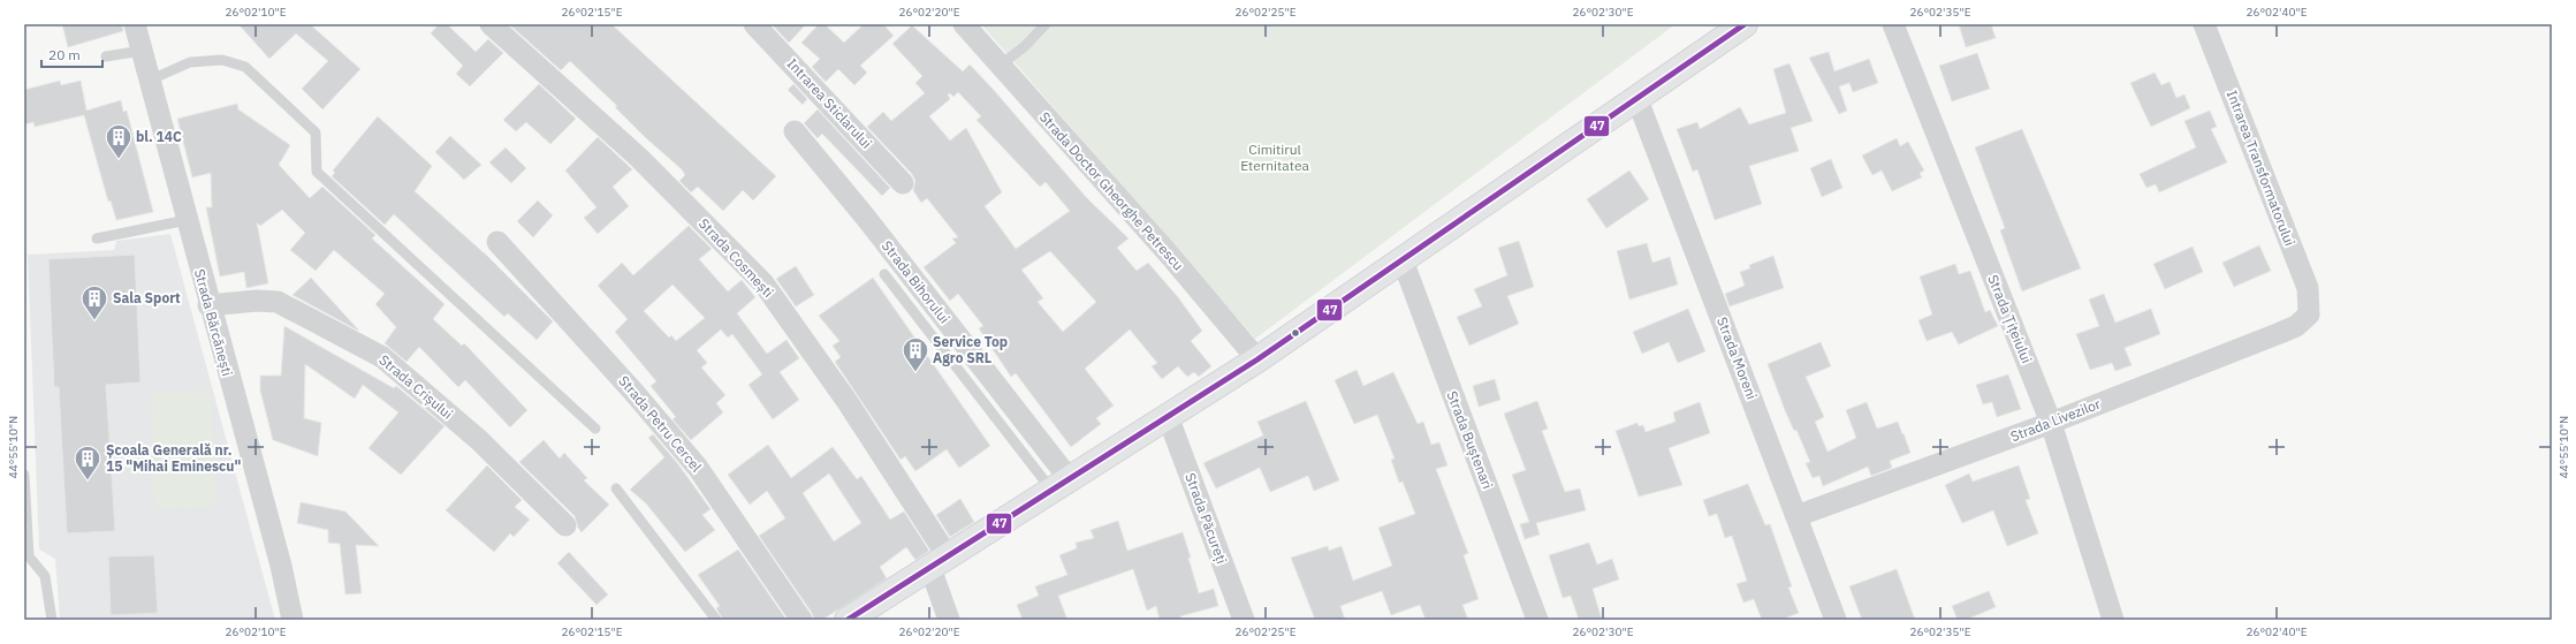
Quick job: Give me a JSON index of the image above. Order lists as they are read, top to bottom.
{
  "streets": {
    "street": [
      "Intrarea Sticlarului",
      "Intrarea Transformatorului",
      "Strada Doctor Gheorghe Petrescu",
      "Strada Cosmești",
      "Strada Bihorului",
      "Strada Țițeiului",
      "Strada Bărcănești",
      "Strada Moreni",
      "Strada Crișului",
      "Strada Livezilor",
      "Strada Petru Cercel",
      "Strada Buștenari",
      "Strada Păcureți"
    ]
  },
  "crossings": [
    ["Intrarea Transformatorului", "Strada Livezilor"],
    ["Strada Țițeiului", "Strada Livezilor"],
    ["Strada Bărcănești", "Strada Crișului"],
    ["Strada Moreni", "Strada Livezilor"]
  ],
  "parks": ["Cimitirul Eternitatea"],
  "places": {
    "building": [
      "bl. 14C",
      "Sala Sport",
      "Service Top Agro SRL",
      "Școala Generală nr. 15 \"Mihai Eminescu\""
    ]
  },
  "lines": ["transit line 47"],
  "scale_bar": "20 m",
  "coordinates": [
    "26°02'10\"E",
    "26°02'15\"E",
    "26°02'20\"E",
    "26°02'25\"E",
    "26°02'30\"E",
    "26°02'35\"E",
    "26°02'40\"E",
    "44°55'10\"N"
  ]
}
